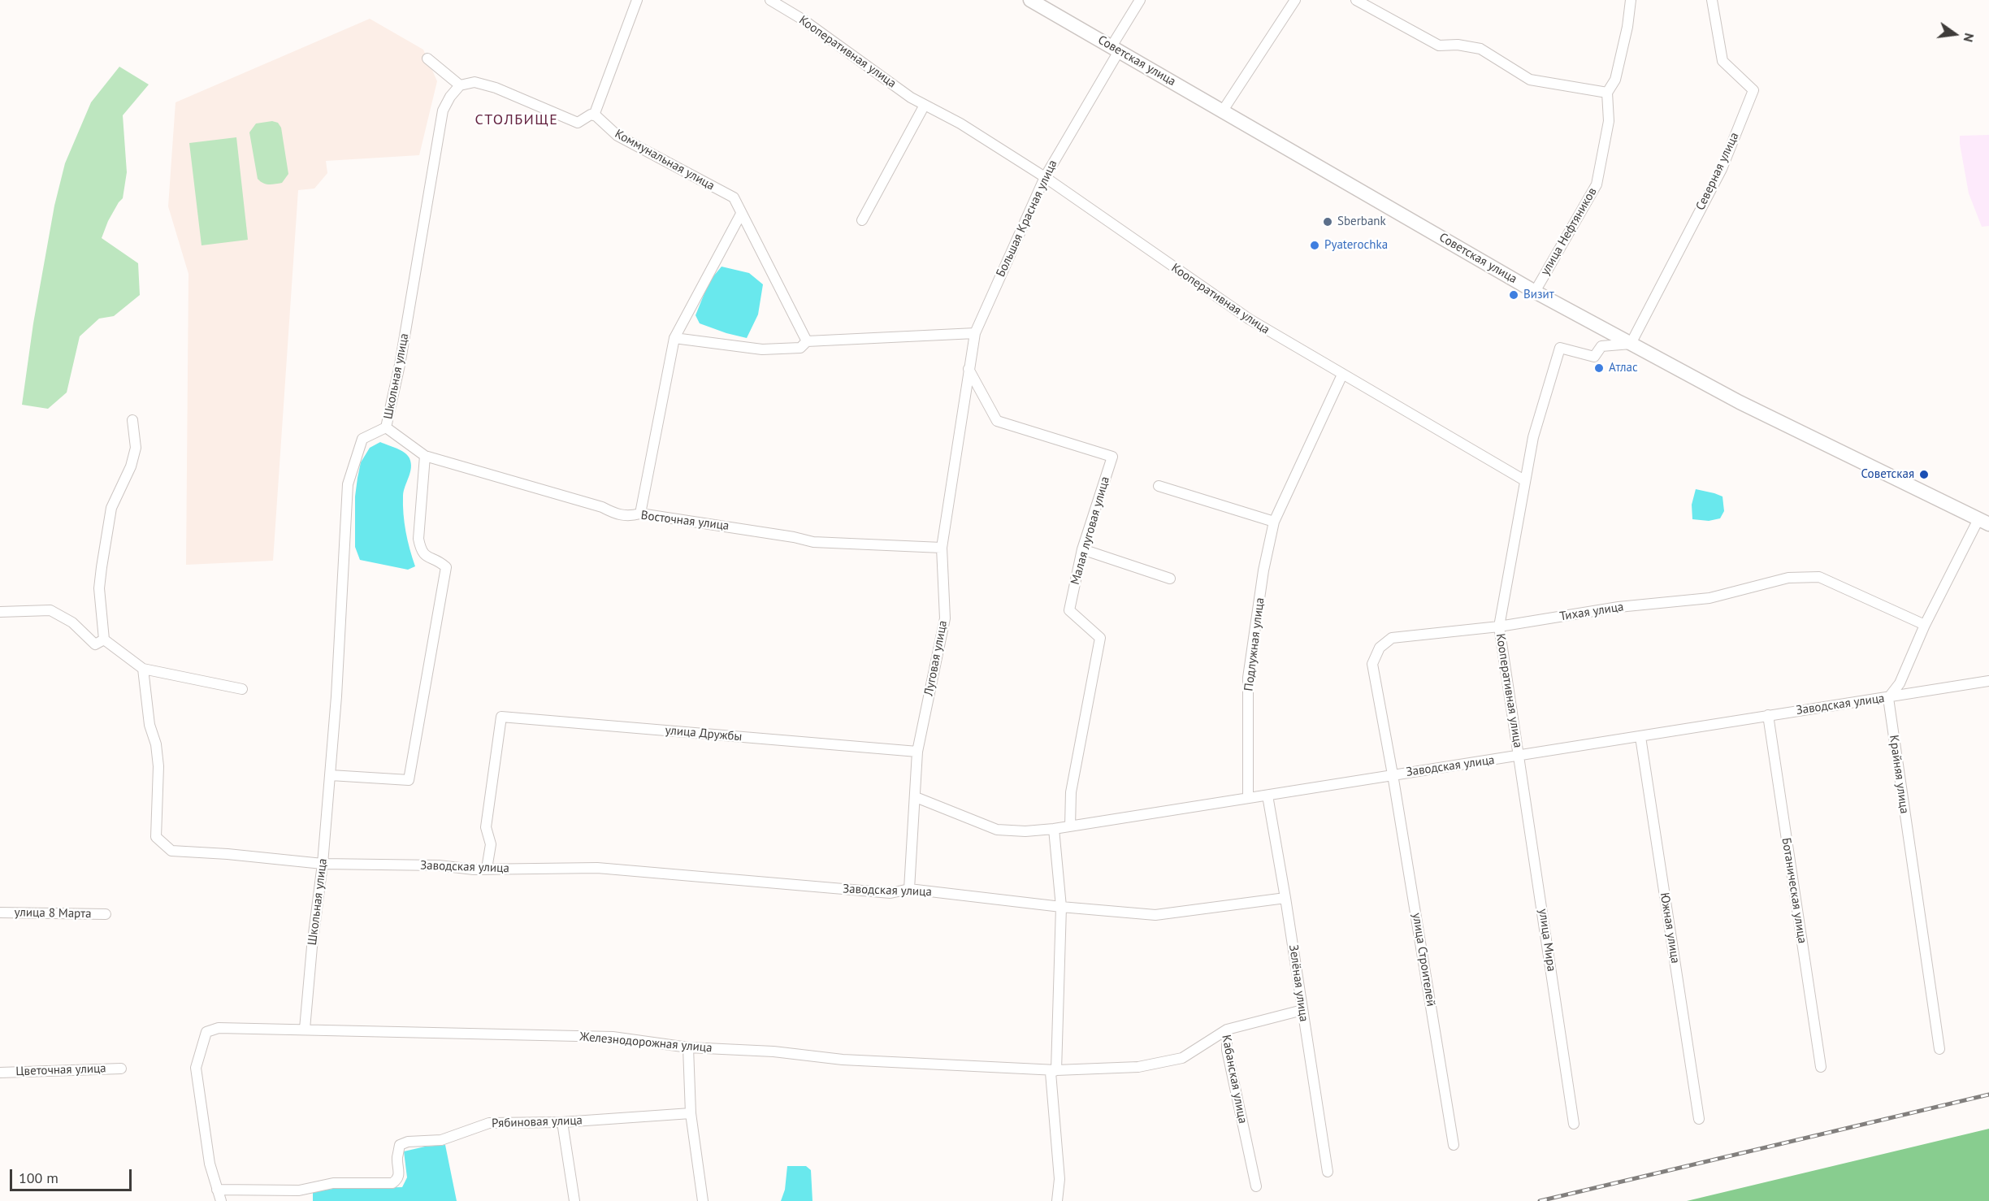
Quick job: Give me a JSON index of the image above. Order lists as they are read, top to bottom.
{
  "streets": {
    "street": [
      "Кооперативная улица",
      "Советская улица",
      "Коммунальная улица",
      "Северная улица",
      "Большая Красная улица",
      "улица Нефтяников",
      "Школьная улица",
      "Восточная улица",
      "Малая луговая улица",
      "Тихая улица",
      "Подлужная улица",
      "Луговая улица",
      "Заводская улица",
      "улица Дружбы",
      "Крайняя улица",
      "Ботаническая улица",
      "улица 8 Марта",
      "Южная улица",
      "улица Мира",
      "улица Строителей",
      "Зелёная улица",
      "Железнодорожная улица",
      "Цветочная улица",
      "Кабанская улица",
      "Рябиновая улица"
    ]
  },
  "crossings": [
    ["Кооперативная улица", "Советская улица"],
    ["Кооперативная улица", "Северная улица"],
    ["Кооперативная улица", "Большая Красная улица"],
    ["Кооперативная улица", "Тихая улица"],
    ["Кооперативная улица", "Подлужная улица"],
    ["Кооперативная улица", "Заводская улица"],
    ["Кооперативная улица", "улица Мира"],
    ["Советская улица", "Северная улица"],
    ["Советская улица", "Большая Красная улица"],
    ["Советская улица", "улица Нефтяников"],
    ["Большая Красная улица", "Малая луговая улица"],
    ["Большая Красная улица", "Луговая улица"],
    ["Школьная улица", "Восточная улица"],
    ["Школьная улица", "Заводская улица"],
    ["Школьная улица", "Железнодорожная улица"],
    ["Восточная улица", "Луговая улица"],
    ["Малая луговая улица", "Луговая улица"],
    ["Малая луговая улица", "Заводская улица"],
    ["Тихая улица", "Заводская улица"],
    ["Тихая улица", "улица Строителей"],
    ["Подлужная улица", "Заводская улица"],
    ["Луговая улица", "Заводская улица"],
    ["Луговая улица", "улица Дружбы"],
    ["Заводская улица", "улица Дружбы"],
    ["Заводская улица", "Крайняя улица"],
    ["Заводская улица", "Ботаническая улица"],
    ["Заводская улица", "Южная улица"],
    ["Заводская улица", "улица Мира"],
    ["Заводская улица", "улица Строителей"],
    ["Заводская улица", "Зелёная улица"],
    ["Железнодорожная улица", "Кабанская улица"],
    ["Железнодорожная улица", "Рябиновая улица"]
  ],
  "districts": ["СТОЛБИЩЕ"],
  "places": [
    "Sberbank",
    "Pyaterochka",
    "Визит",
    "Атлас",
    "Советская"
  ],
  "scale_bar": "100 m",
  "north": "right"
}
